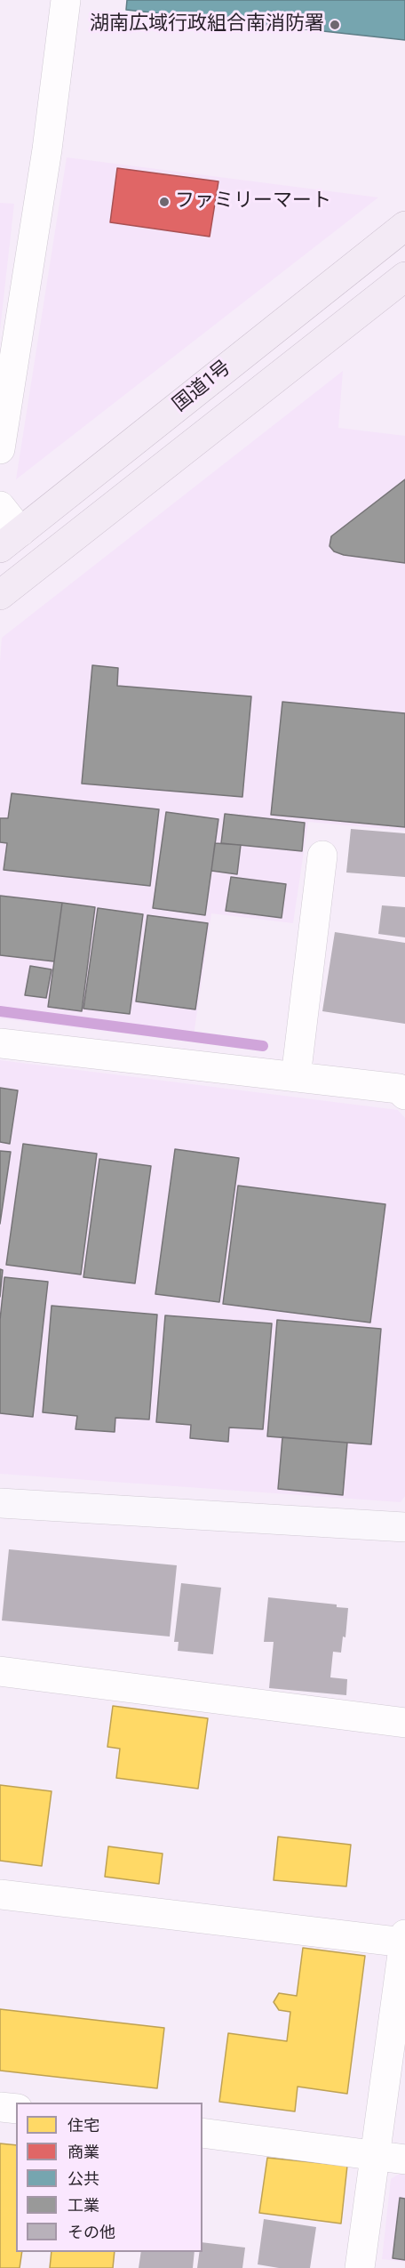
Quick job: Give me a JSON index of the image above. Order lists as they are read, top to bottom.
{
  "streets": {
    "highway": ["国道1号"]
  },
  "places": ["湖南広域行政組合南消防署", "ファミリーマート"],
  "legend": [
    "住宅",
    "商業",
    "公共",
    "工業",
    "その他"
  ]
}
